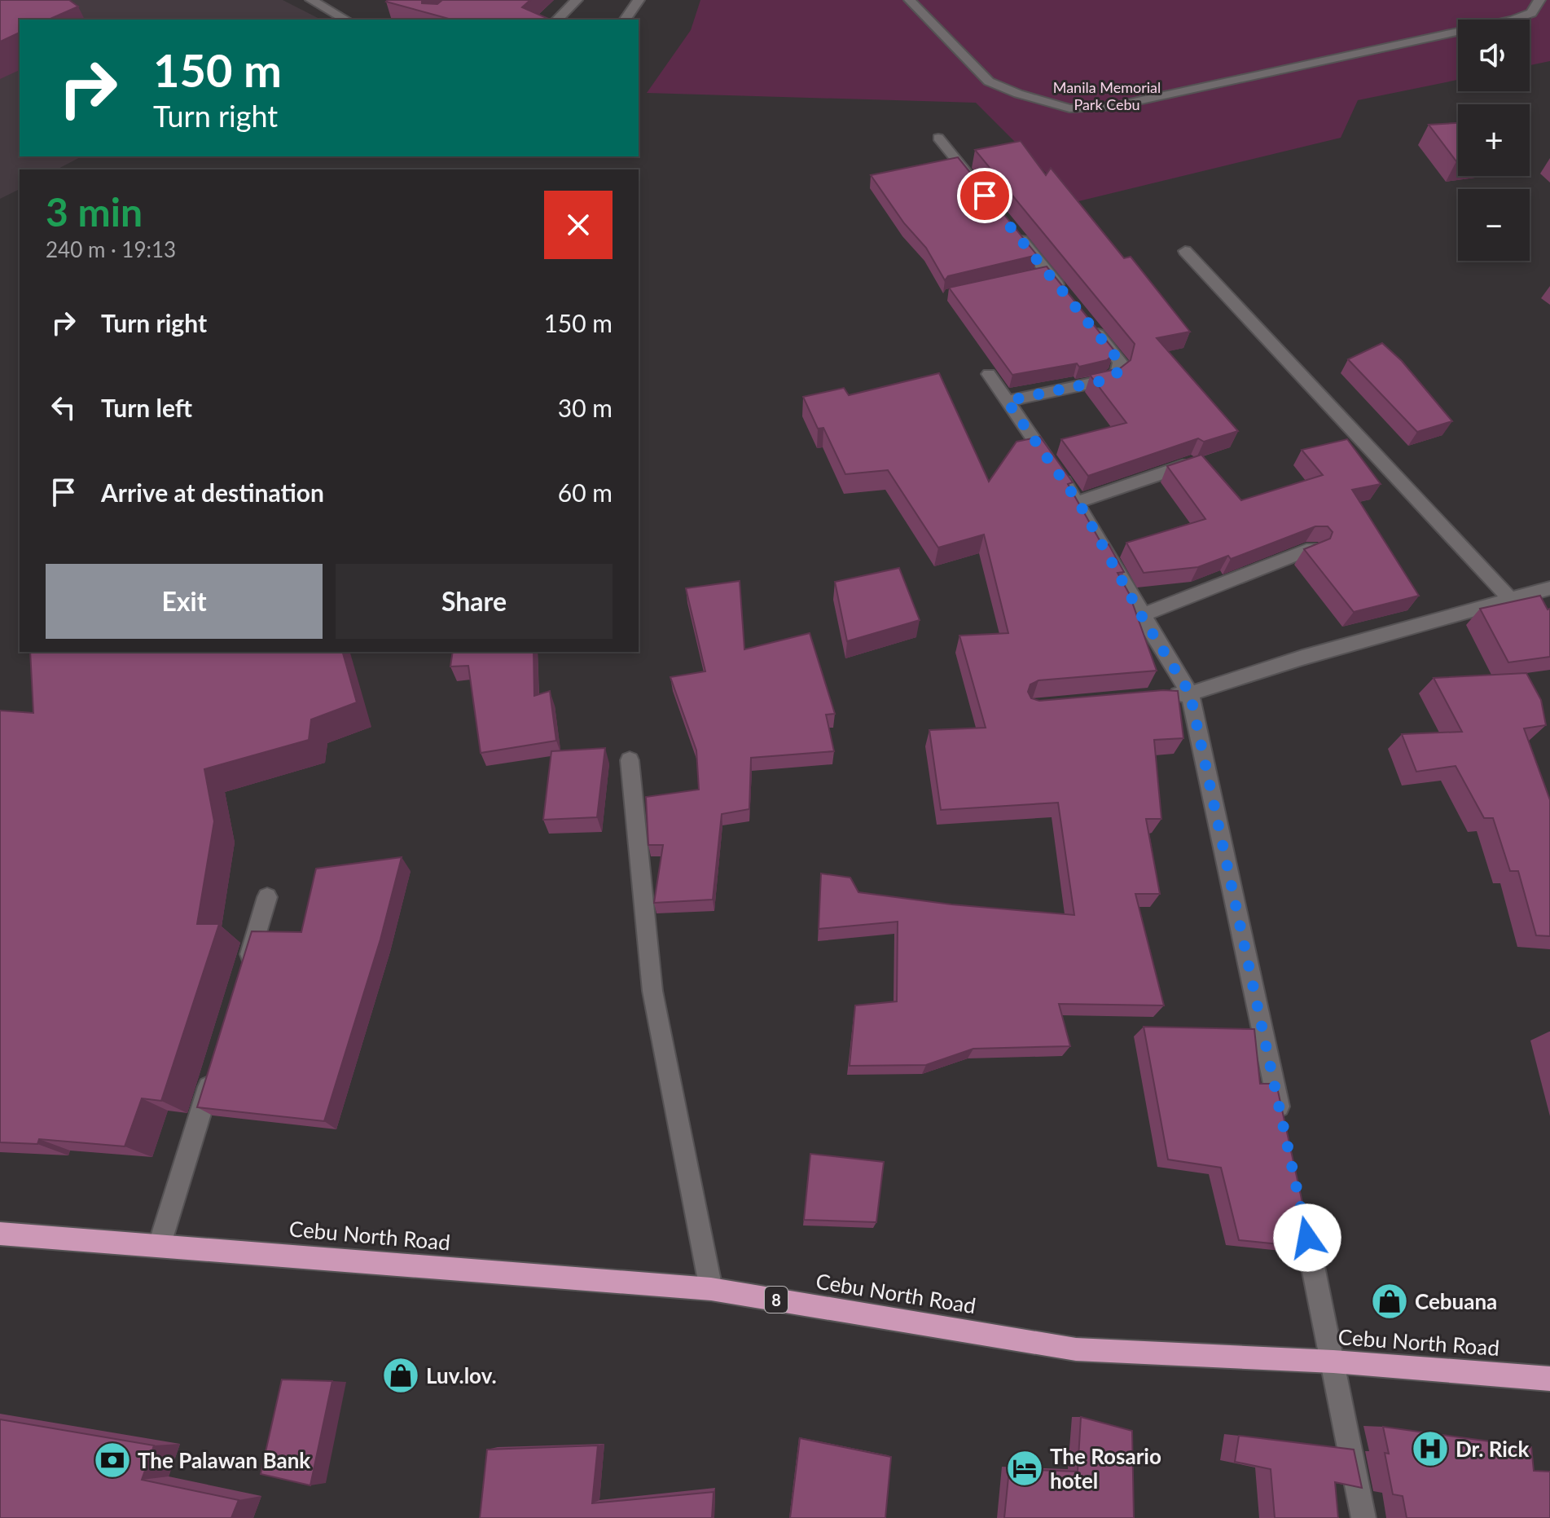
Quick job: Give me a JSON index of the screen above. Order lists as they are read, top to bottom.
{
  "streets": {
    "highway": ["Cebu North Road", "8"]
  },
  "parks": ["Manila Memorial Park Cebu"],
  "places": {
    "shop": ["Cebuana", "Luv.lov."],
    "hospital": ["Dr. Rick"],
    "bank": ["The Palawan Bank"],
    "hotel": ["The Rosario hotel"]
  },
  "page": {
    "map_buttons": ["+", "−"],
    "turn": ["150 m", "Turn right"],
    "heading": ["3 min", "240 m · 19:13"],
    "list": [
      {
        "name": "Turn right",
        "value": "150 m"
      },
      {
        "name": "Turn left",
        "value": "30 m"
      },
      {
        "name": "Arrive at destination",
        "value": "60 m"
      }
    ],
    "buttons": ["Exit", "Share"]
  }
}
